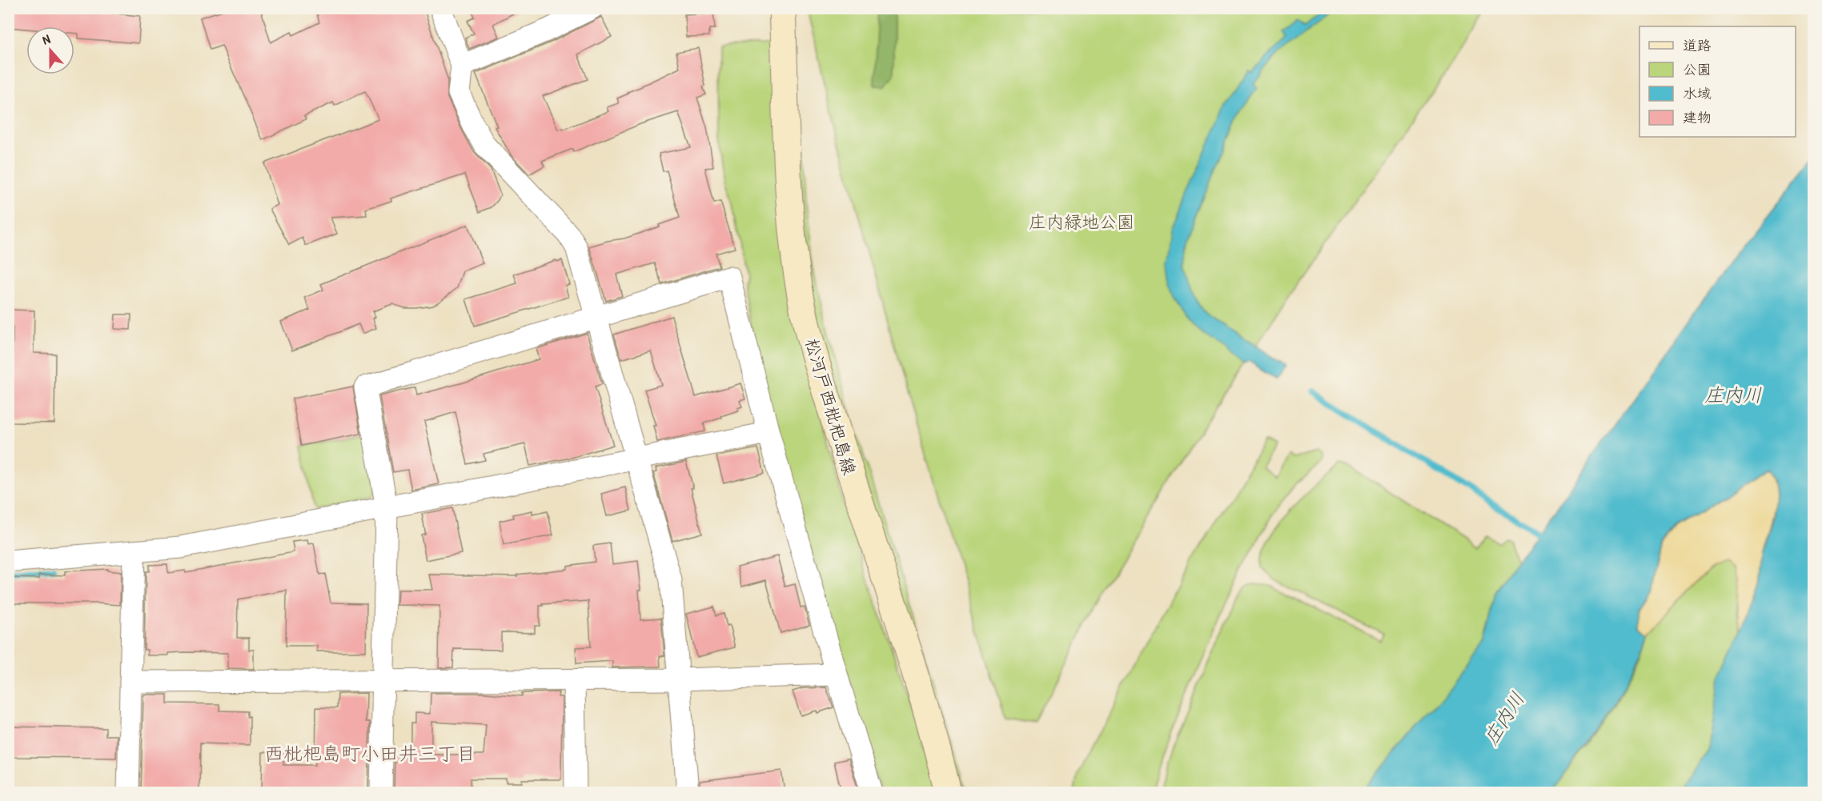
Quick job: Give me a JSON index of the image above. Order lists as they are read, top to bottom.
{
  "streets": {
    "main road": ["松河戸西枇杷島線"]
  },
  "districts": ["西枇杷島町小田井三丁目"],
  "water": ["庄内川"],
  "parks": ["庄内緑地公園"],
  "legend": [
    "道路",
    "公園",
    "水域",
    "建物"
  ],
  "north": "top"
}
